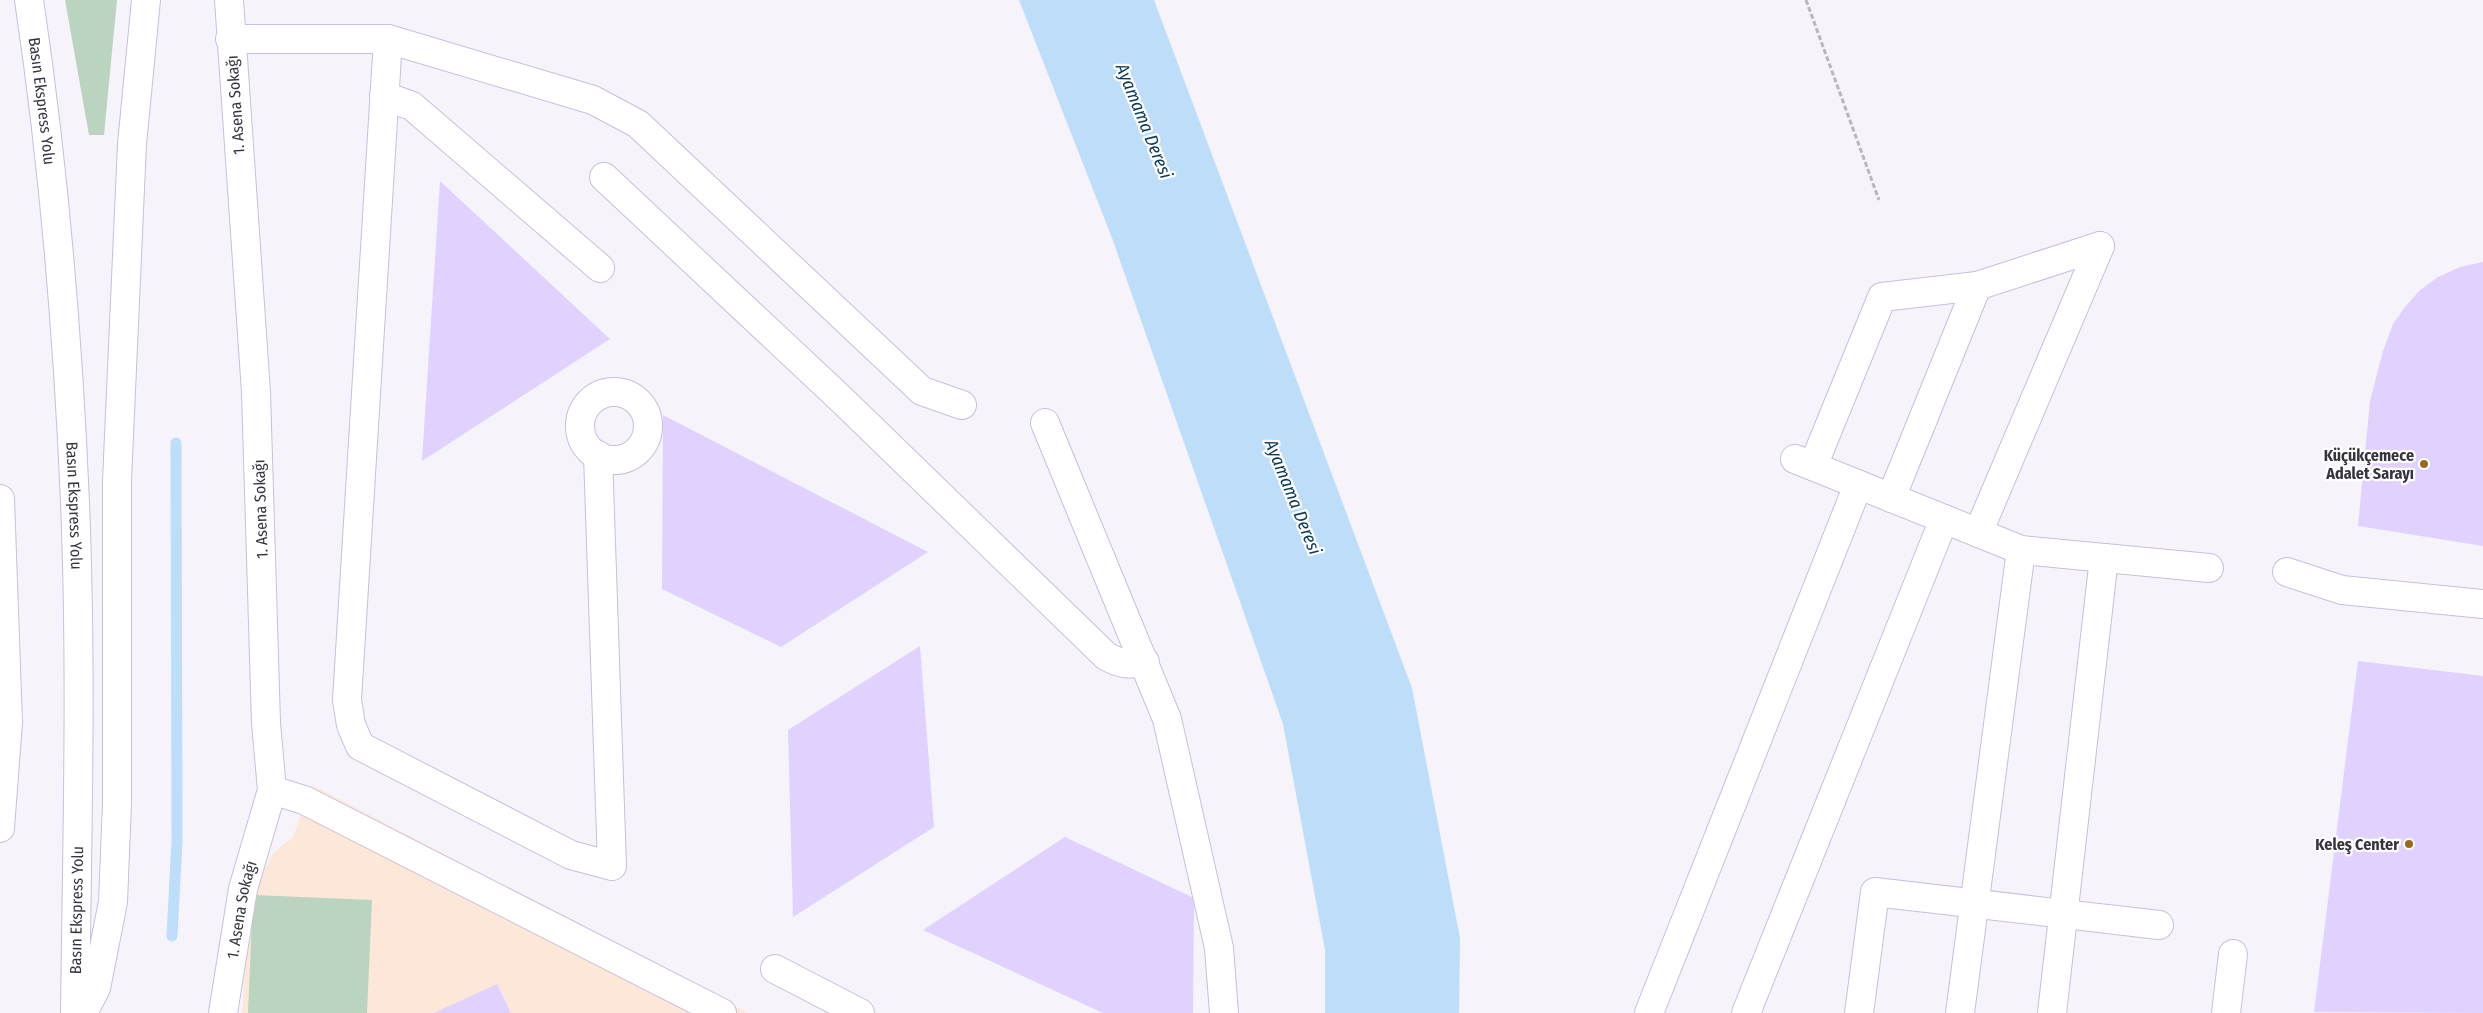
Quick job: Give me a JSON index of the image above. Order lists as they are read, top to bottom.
{
  "streets": {
    "main road": ["Basın Ekspress Yolu", "1. Asena Sokağı"]
  },
  "water": ["Ayamama Deresi"],
  "places": ["Küçükçemece Adalet Sarayı", "Keleş Center"]
}
